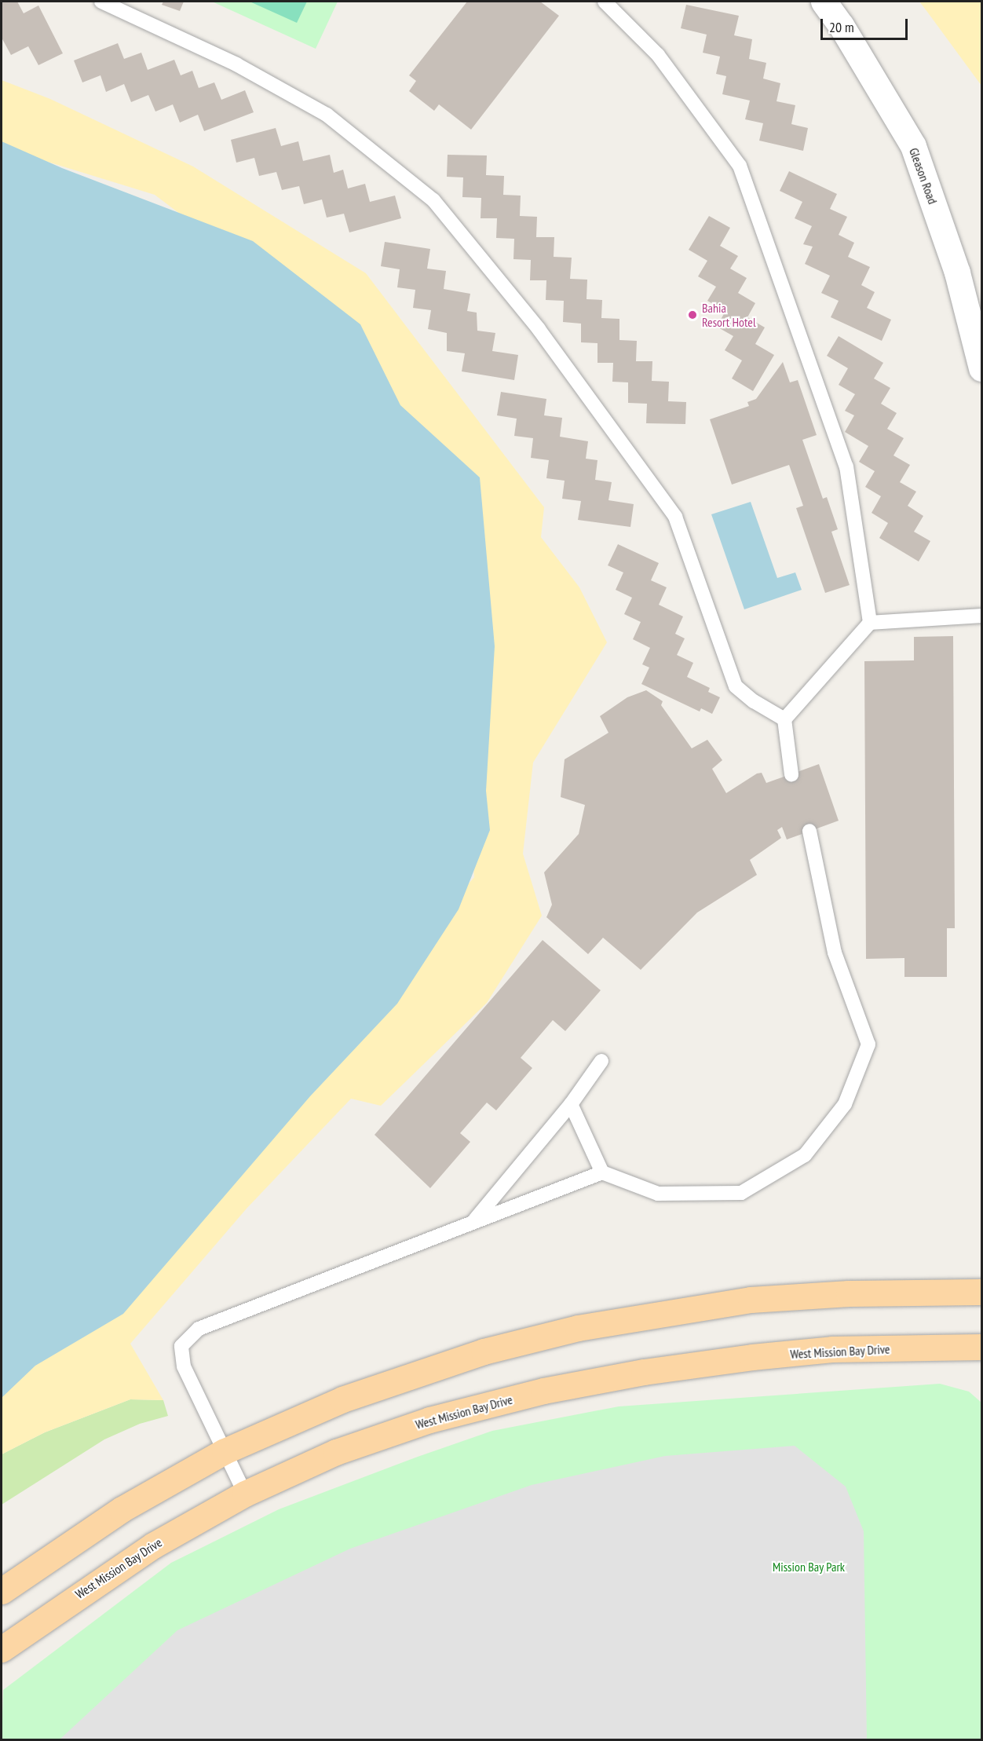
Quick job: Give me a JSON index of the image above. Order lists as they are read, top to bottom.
{
  "streets": {
    "main road": ["West Mission Bay Drive"],
    "street": ["Gleason Road"]
  },
  "parks": ["Mission Bay Park"],
  "places": ["Bahia Resort Hotel"],
  "scale_bar": "20 m"
}
